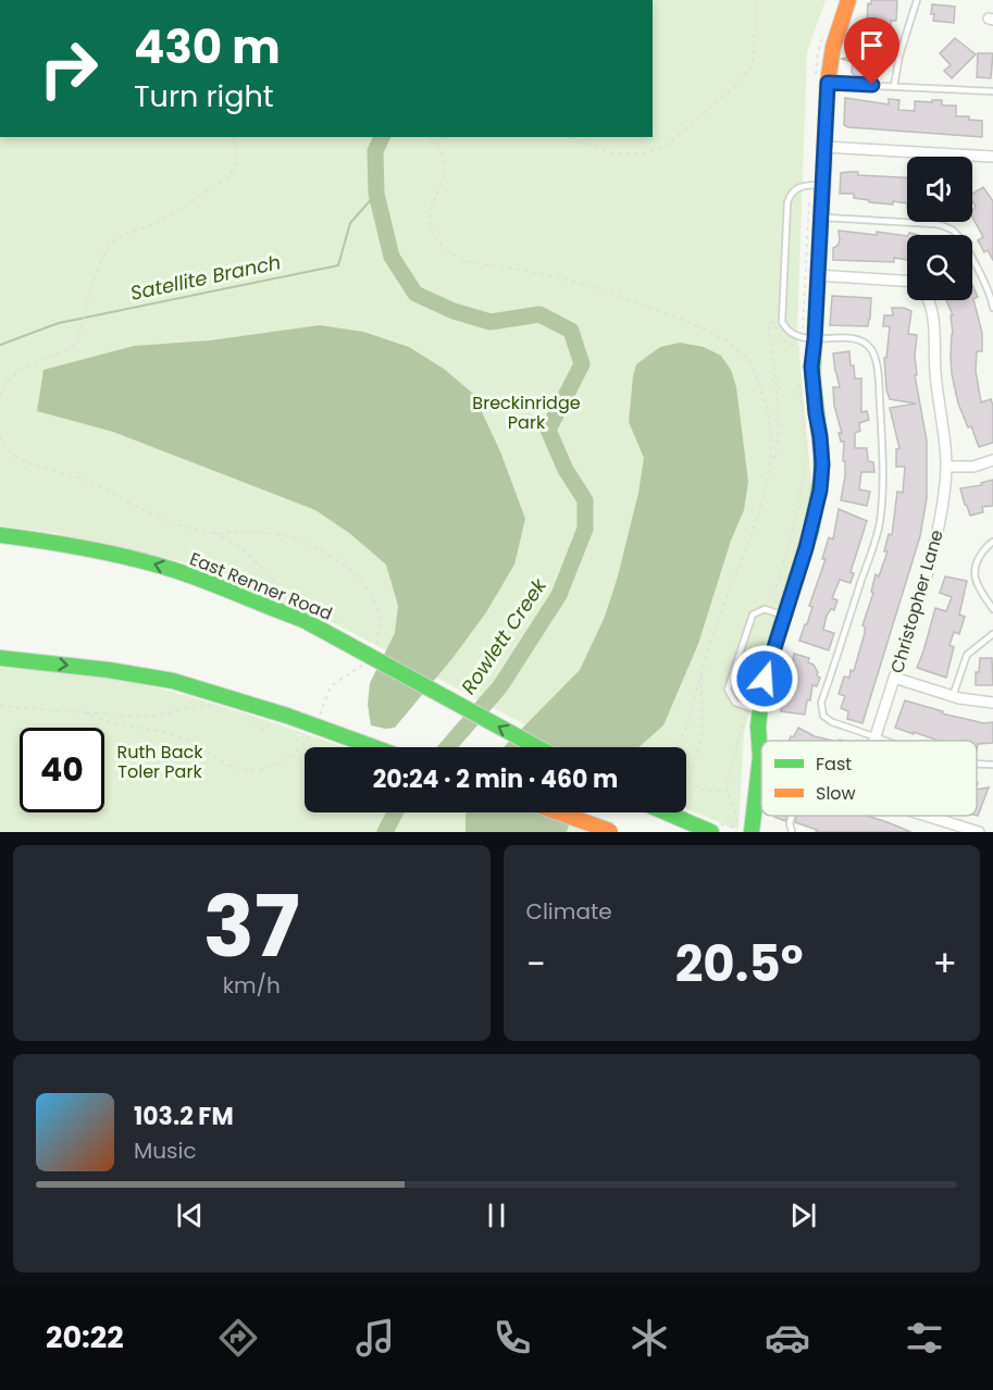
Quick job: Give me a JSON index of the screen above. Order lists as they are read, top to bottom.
{
  "streets": {
    "main road": ["East Renner Road"],
    "street": ["Christopher Lane"]
  },
  "water": ["Satellite Branch", "Rowlett Creek"],
  "parks": ["Breckinridge Park", "Ruth Back Toler Park"],
  "legend": ["Fast", "Slow"],
  "page": {
    "turn": ["430 m", "Turn right"],
    "limit": "40",
    "trip": "20:24 · 2 min · 460 m",
    "tile": [
      ["37", "km/h"],
      "Climate"
    ],
    "heat": ["−", "20.5°", "+"],
    "song": ["103.2 FM", "Music"],
    "tabs": "20:22"
  }
}
